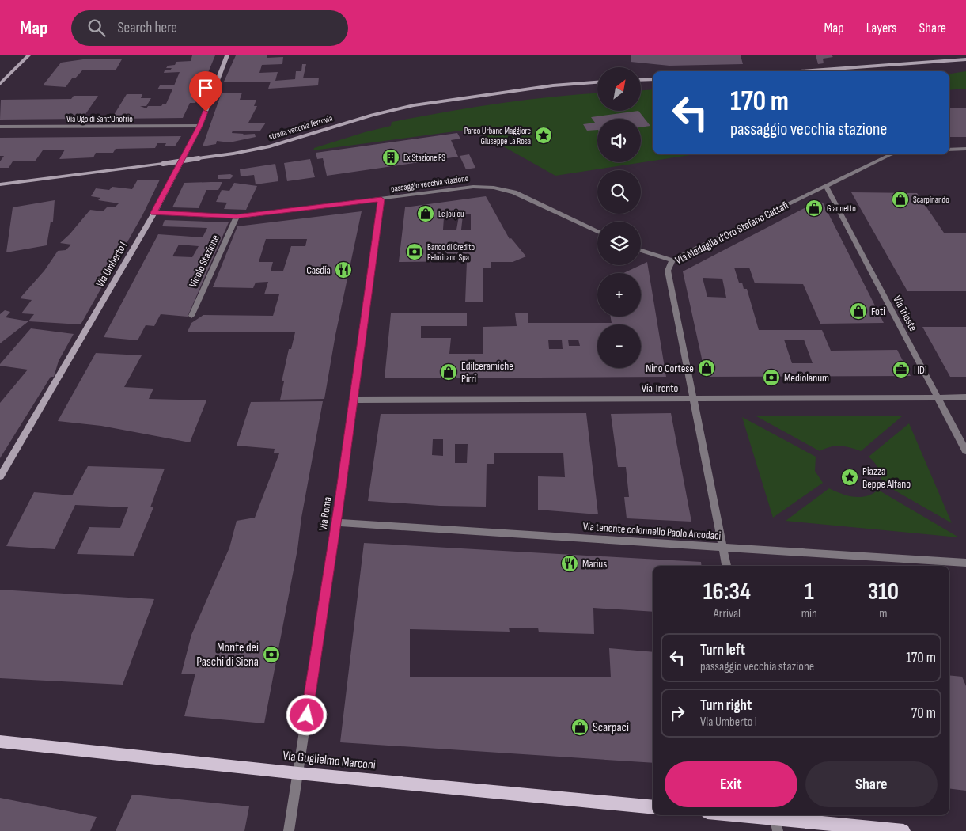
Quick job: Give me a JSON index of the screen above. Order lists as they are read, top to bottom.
{
  "streets": {
    "main road": ["Via Guglielmo Marconi"],
    "street": [
      "Via Ugo di Sant'Onofrio",
      "strada vecchia ferrovia",
      "passaggio vecchia stazione",
      "Via Medaglia d'Oro Stefano Cattafi",
      "Vicolo Stazione",
      "Via Umberto I",
      "Via Trieste",
      "Via Trento",
      "Via Roma",
      "Via tenente colonnello Paolo Arcodaci"
    ]
  },
  "crossings": [
    ["Via Ugo di Sant'Onofrio", "Via Umberto I"],
    ["passaggio vecchia stazione", "Vicolo Stazione"],
    ["passaggio vecchia stazione", "Via Umberto I"],
    ["passaggio vecchia stazione", "Via Roma"],
    ["Via Medaglia d'Oro Stefano Cattafi", "Via Trieste"],
    ["Via Medaglia d'Oro Stefano Cattafi", "Via Trento"],
    ["Via Medaglia d'Oro Stefano Cattafi", "Via tenente colonnello Paolo Arcodaci"],
    ["Via Trieste", "Via Trento"],
    ["Via Trento", "Via Roma"],
    ["Via Roma", "Via tenente colonnello Paolo Arcodaci"],
    ["Via Roma", "Via Guglielmo Marconi"]
  ],
  "places": {
    "place": ["Parco Urbano Maggiore Giuseppe La Rosa", "Piazza Beppe Alfano"],
    "building": ["Ex Stazione FS"],
    "shop": [
      "Scarpinando",
      "Giannetto",
      "Le Joujou",
      "Foti",
      "Nino Cortese",
      "Edilceramiche Pirri",
      "Scarpaci"
    ],
    "bank": ["Banco di Credito Peloritano Spa", "Mediolanum", "Monte dei Paschi di Siena"],
    "restaurant": ["Casdia", "Marius"],
    "office": ["HDI"]
  },
  "north": "top right",
  "page": {
    "header": "Map",
    "search": "Search here",
    "nav": ["Map", "Layers", "Share"],
    "map_buttons": ["+", "−"],
    "turn": ["170 m", "passaggio vecchia stazione"],
    "eta": [
      "16:34",
      "Arrival",
      "1",
      "min",
      "310",
      "m"
    ],
    "list": [
      {
        "name": "Turn left",
        "note": "passaggio vecchia stazione",
        "value": "170 m"
      },
      {
        "name": "Turn right",
        "note": "Via Umberto I",
        "value": "70 m"
      }
    ],
    "buttons": ["Exit", "Share"]
  }
}
